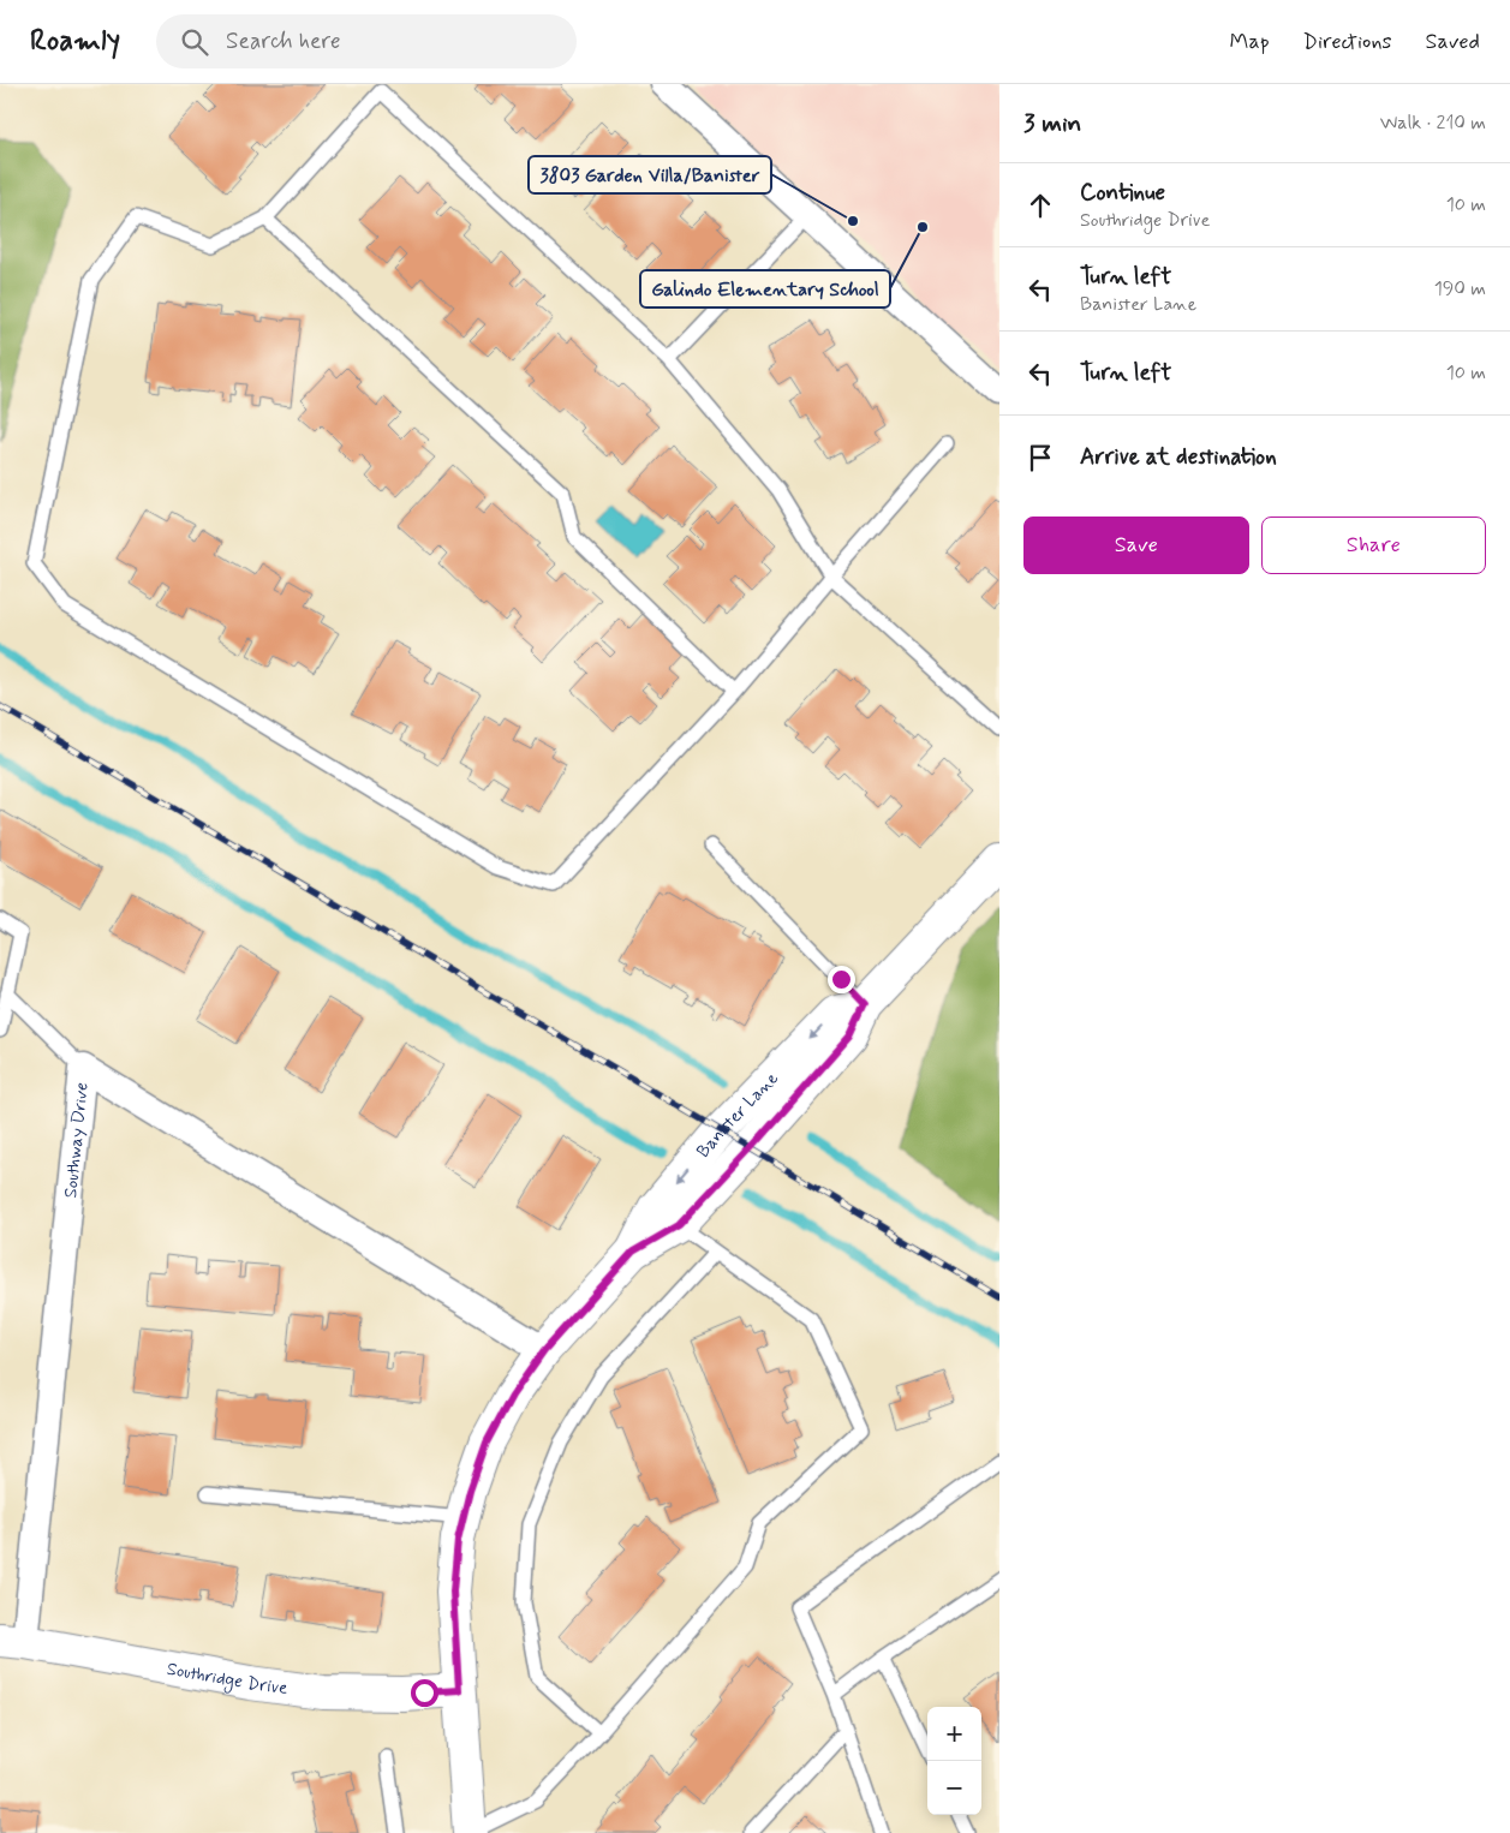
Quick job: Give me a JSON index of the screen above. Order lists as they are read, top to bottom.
{
  "streets": {
    "street": ["Banister Lane", "Southway Drive", "Southridge Drive"]
  },
  "crossings": [
    ["Banister Lane", "Southway Drive"],
    ["Banister Lane", "Southridge Drive"],
    ["Southway Drive", "Southridge Drive"]
  ],
  "places": ["3803 Garden Villa/Banister", "Galindo Elementary School"],
  "page": {
    "header": "Roamly",
    "search": "Search here",
    "nav": ["Map", "Directions", "Saved"],
    "heading": ["3 min", "Walk · 210 m"],
    "list": [
      ["Continue", "Southridge Drive", "10 m"],
      ["Turn left", "Banister Lane", "190 m"],
      ["Turn left", "10 m"],
      "Arrive at destination"
    ],
    "buttons": ["Save", "Share"],
    "map_buttons": ["+", "−"]
  }
}
